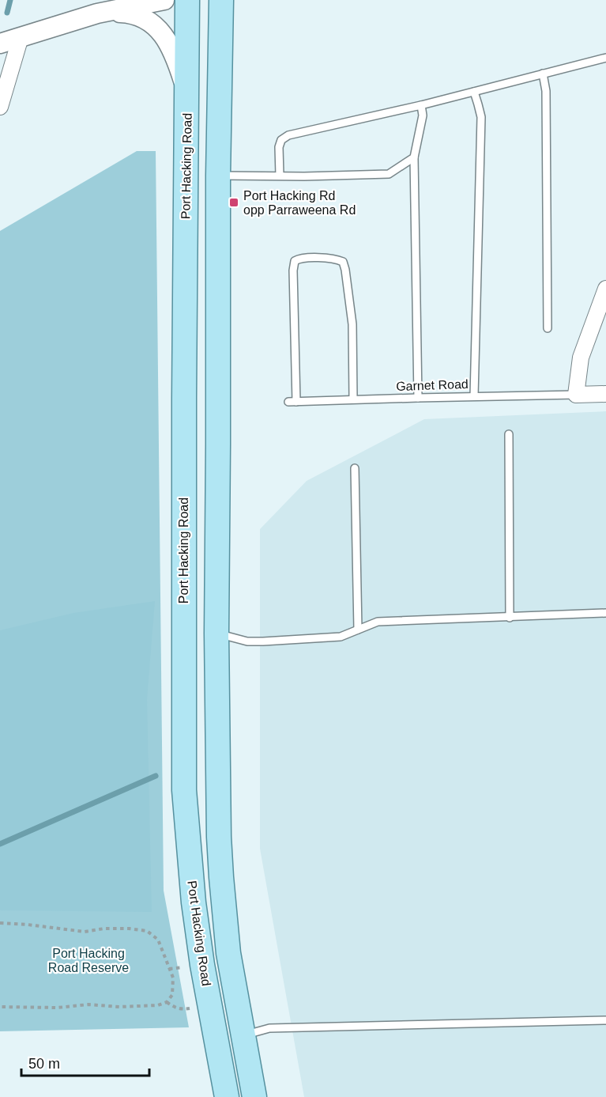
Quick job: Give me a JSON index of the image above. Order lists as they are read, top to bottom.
{
  "streets": {
    "main road": ["Port Hacking Road"],
    "lane": ["Garnet Road"]
  },
  "parks": ["Port Hacking Road Reserve"],
  "places": {
    "transit": ["Port Hacking Rd opp Parraweena Rd"]
  },
  "scale_bar": "50 m"
}
